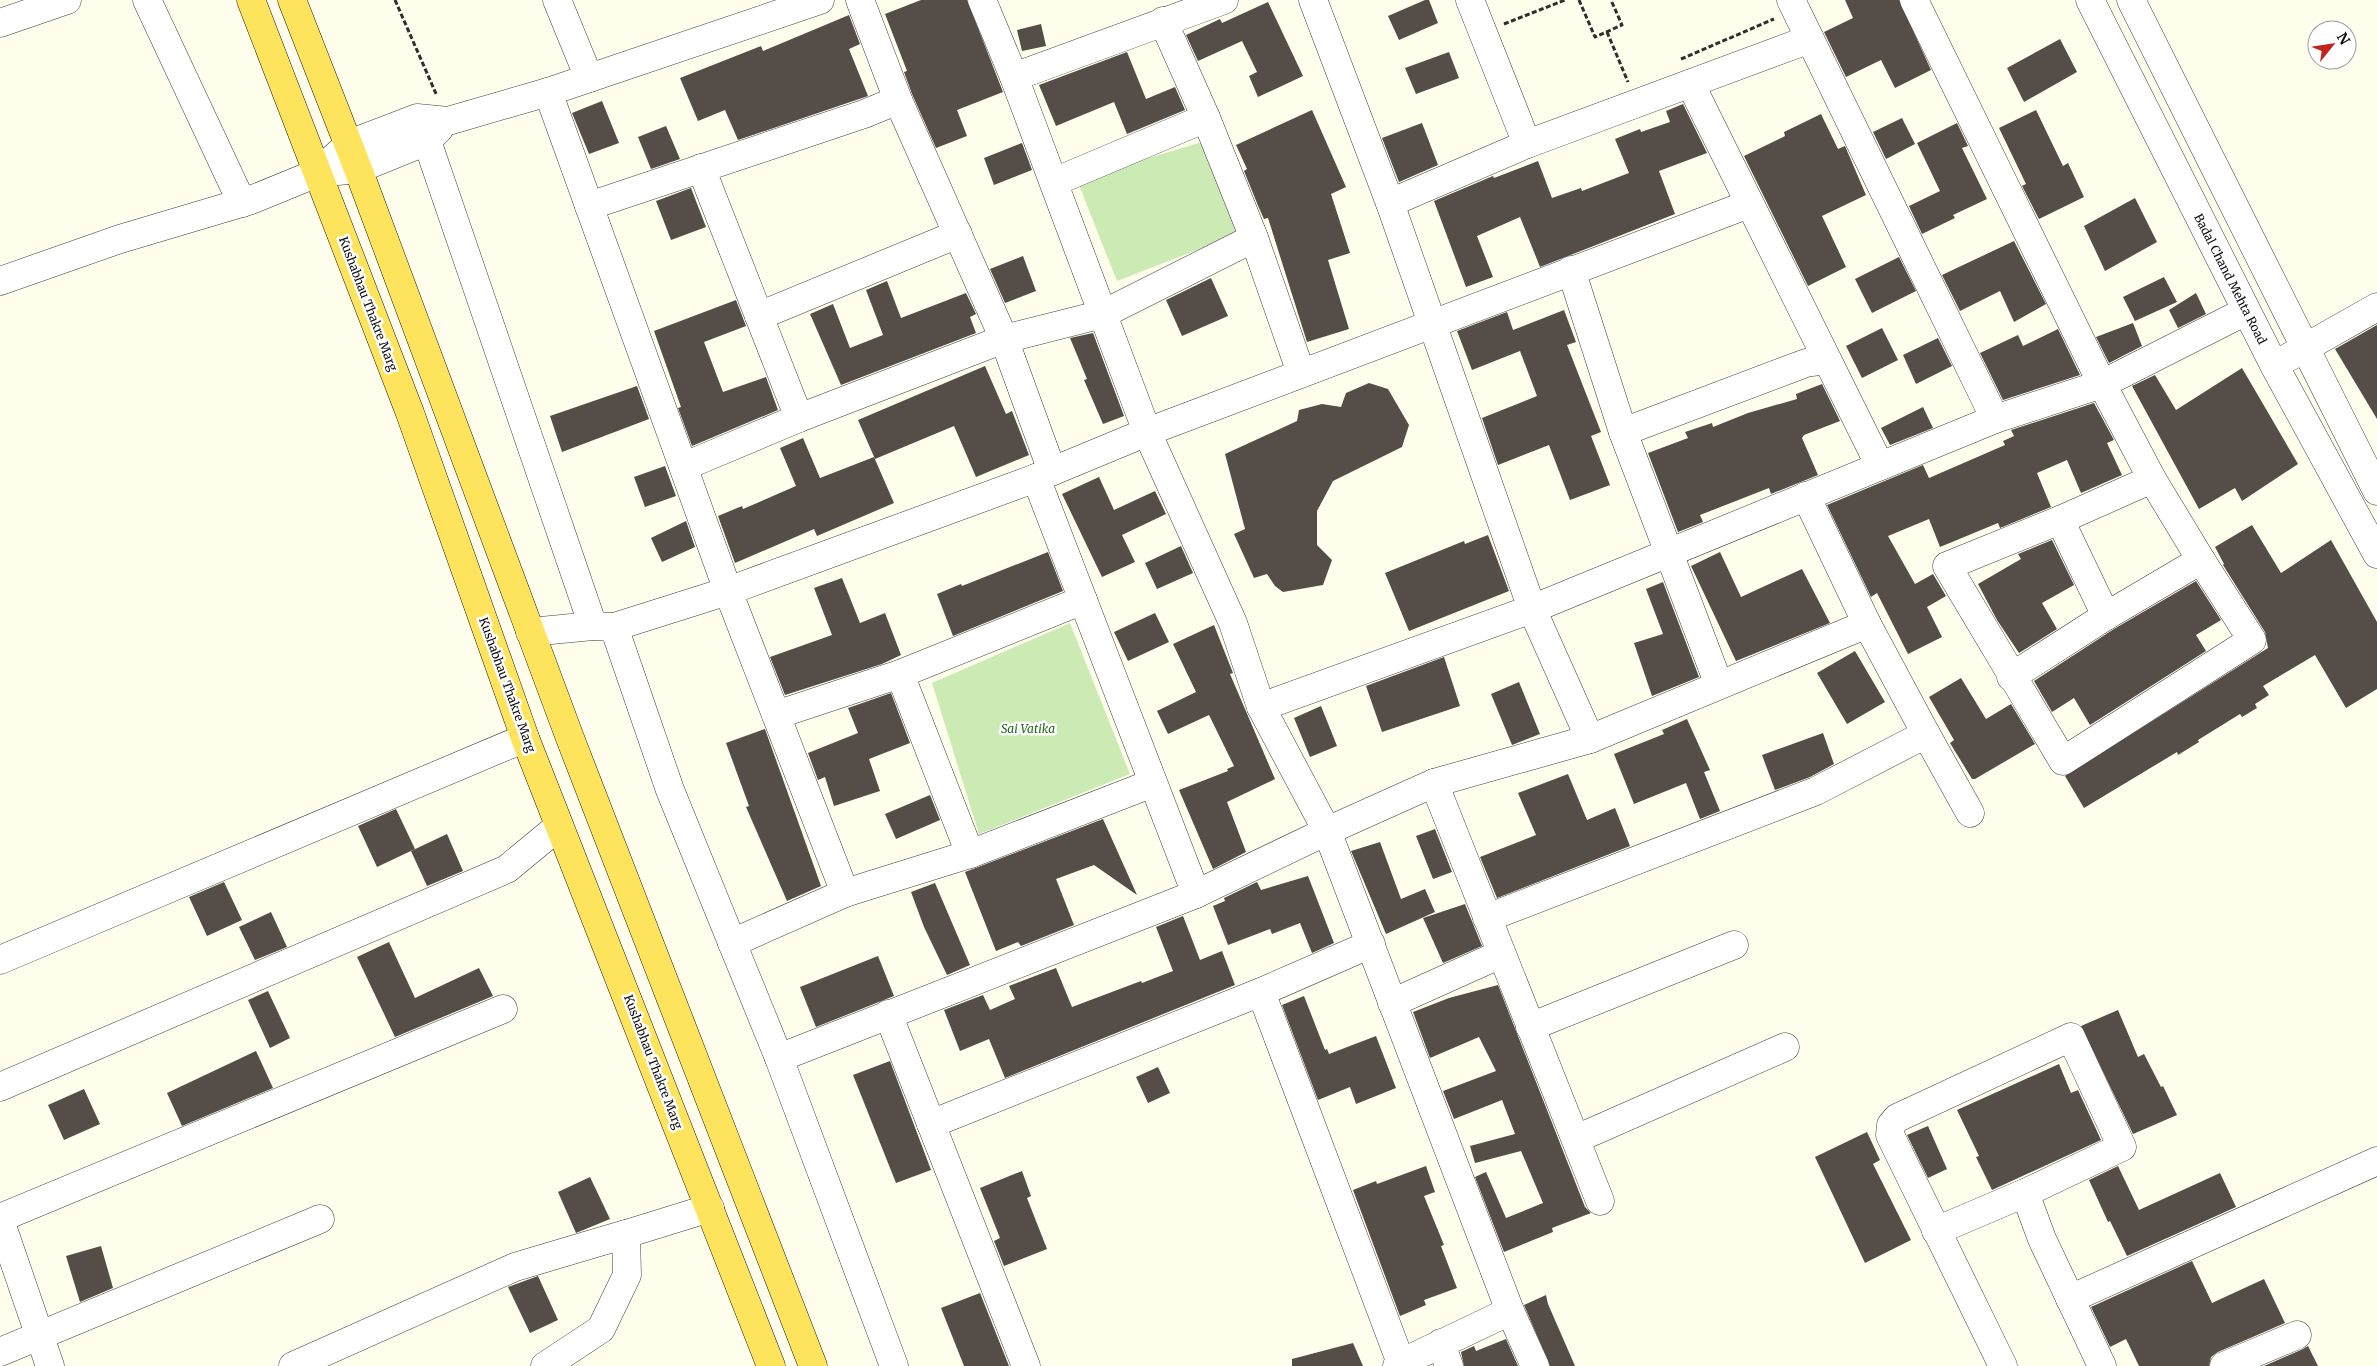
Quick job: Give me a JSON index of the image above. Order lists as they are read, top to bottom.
{
  "streets": {
    "main road": ["Kushabhau Thakre Marg"],
    "street": ["Badal Chand Mehta Road"]
  },
  "parks": ["Sai Vatika"],
  "north": "top right"
}
